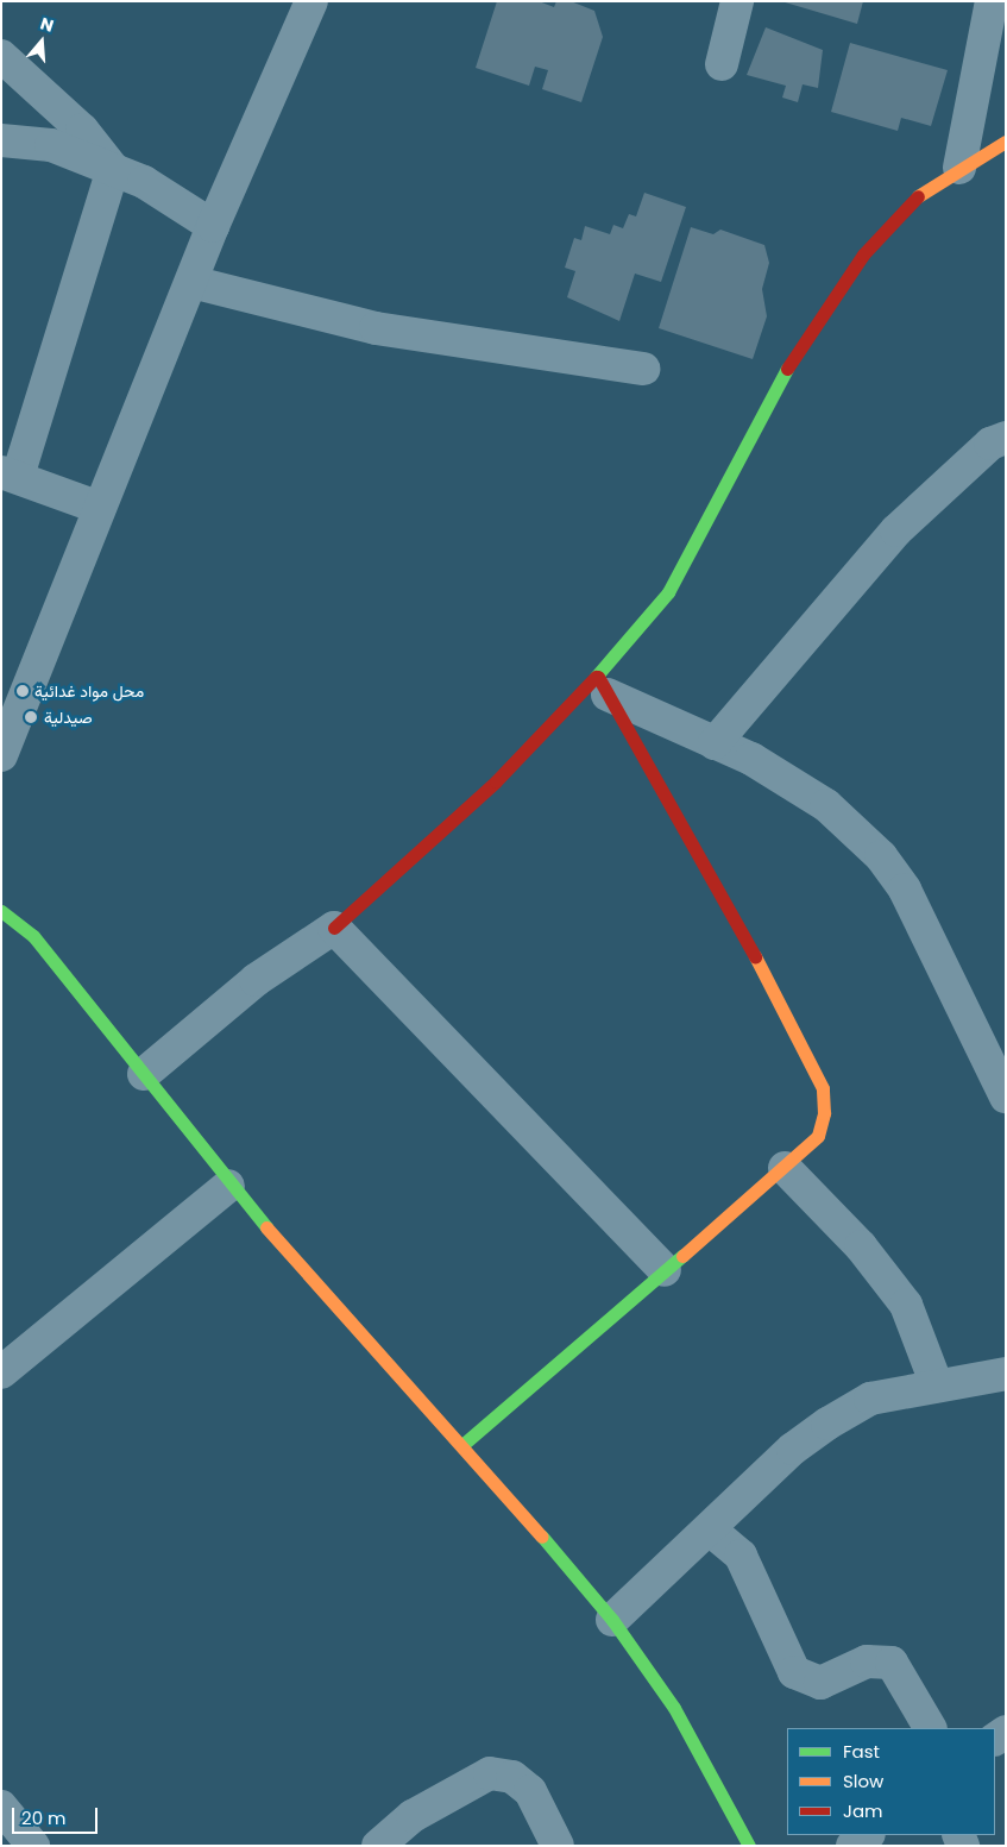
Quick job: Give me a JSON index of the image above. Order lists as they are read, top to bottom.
{
  "places": ["محل مواد غدائية", "صيدلية"],
  "legend": ["Fast", "Slow", "Jam"],
  "scale_bar": "20 m",
  "north": "top"
}
